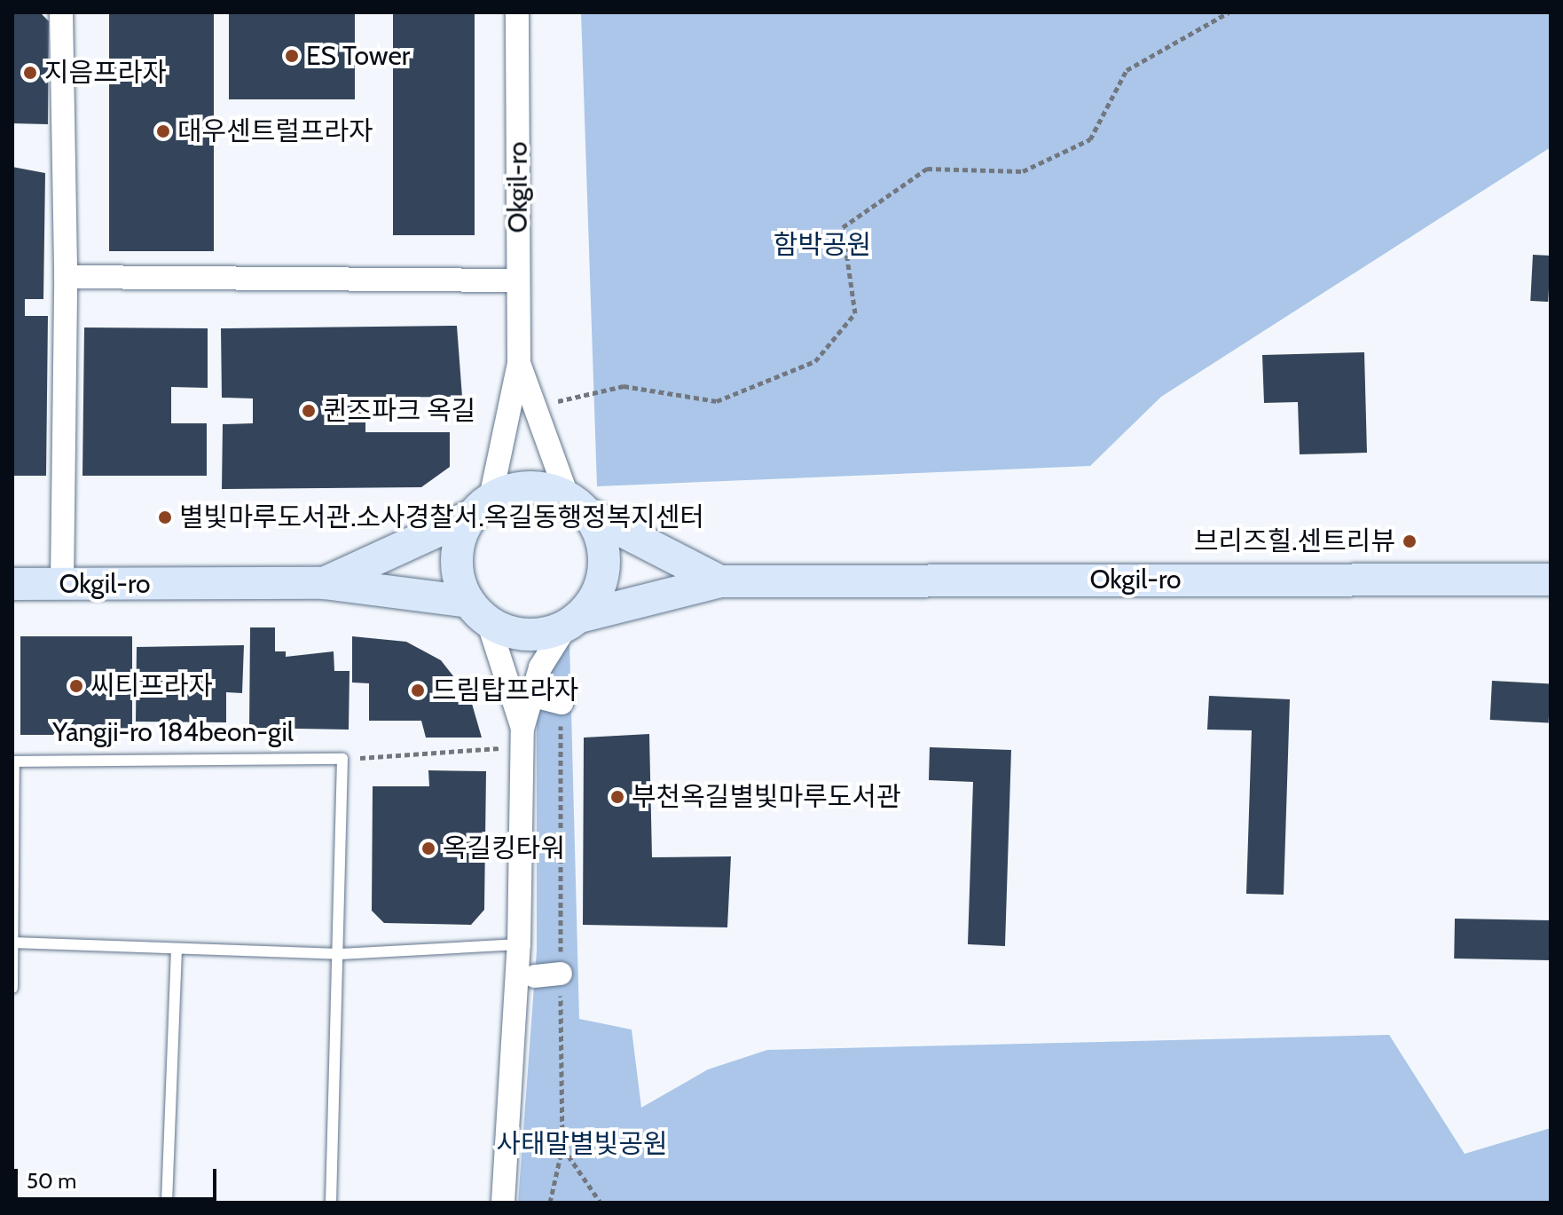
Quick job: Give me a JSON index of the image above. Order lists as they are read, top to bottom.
{
  "streets": {
    "street": ["Okgil-ro"],
    "lane": ["Yangji-ro 184beon-gil"]
  },
  "parks": ["함박공원", "사태말별빛공원"],
  "places": [
    "ES Tower",
    "지음프라자",
    "대우센트럴프라자",
    "퀸즈파크 옥길",
    "별빛마루도서관.소사경찰서.옥길동행정복지센터",
    "브리즈힐.센트리뷰",
    "씨티프라자",
    "드림탑프라자",
    "부천옥길별빛마루도서관",
    "옥길킹타워"
  ],
  "scale_bar": "50 m"
}
